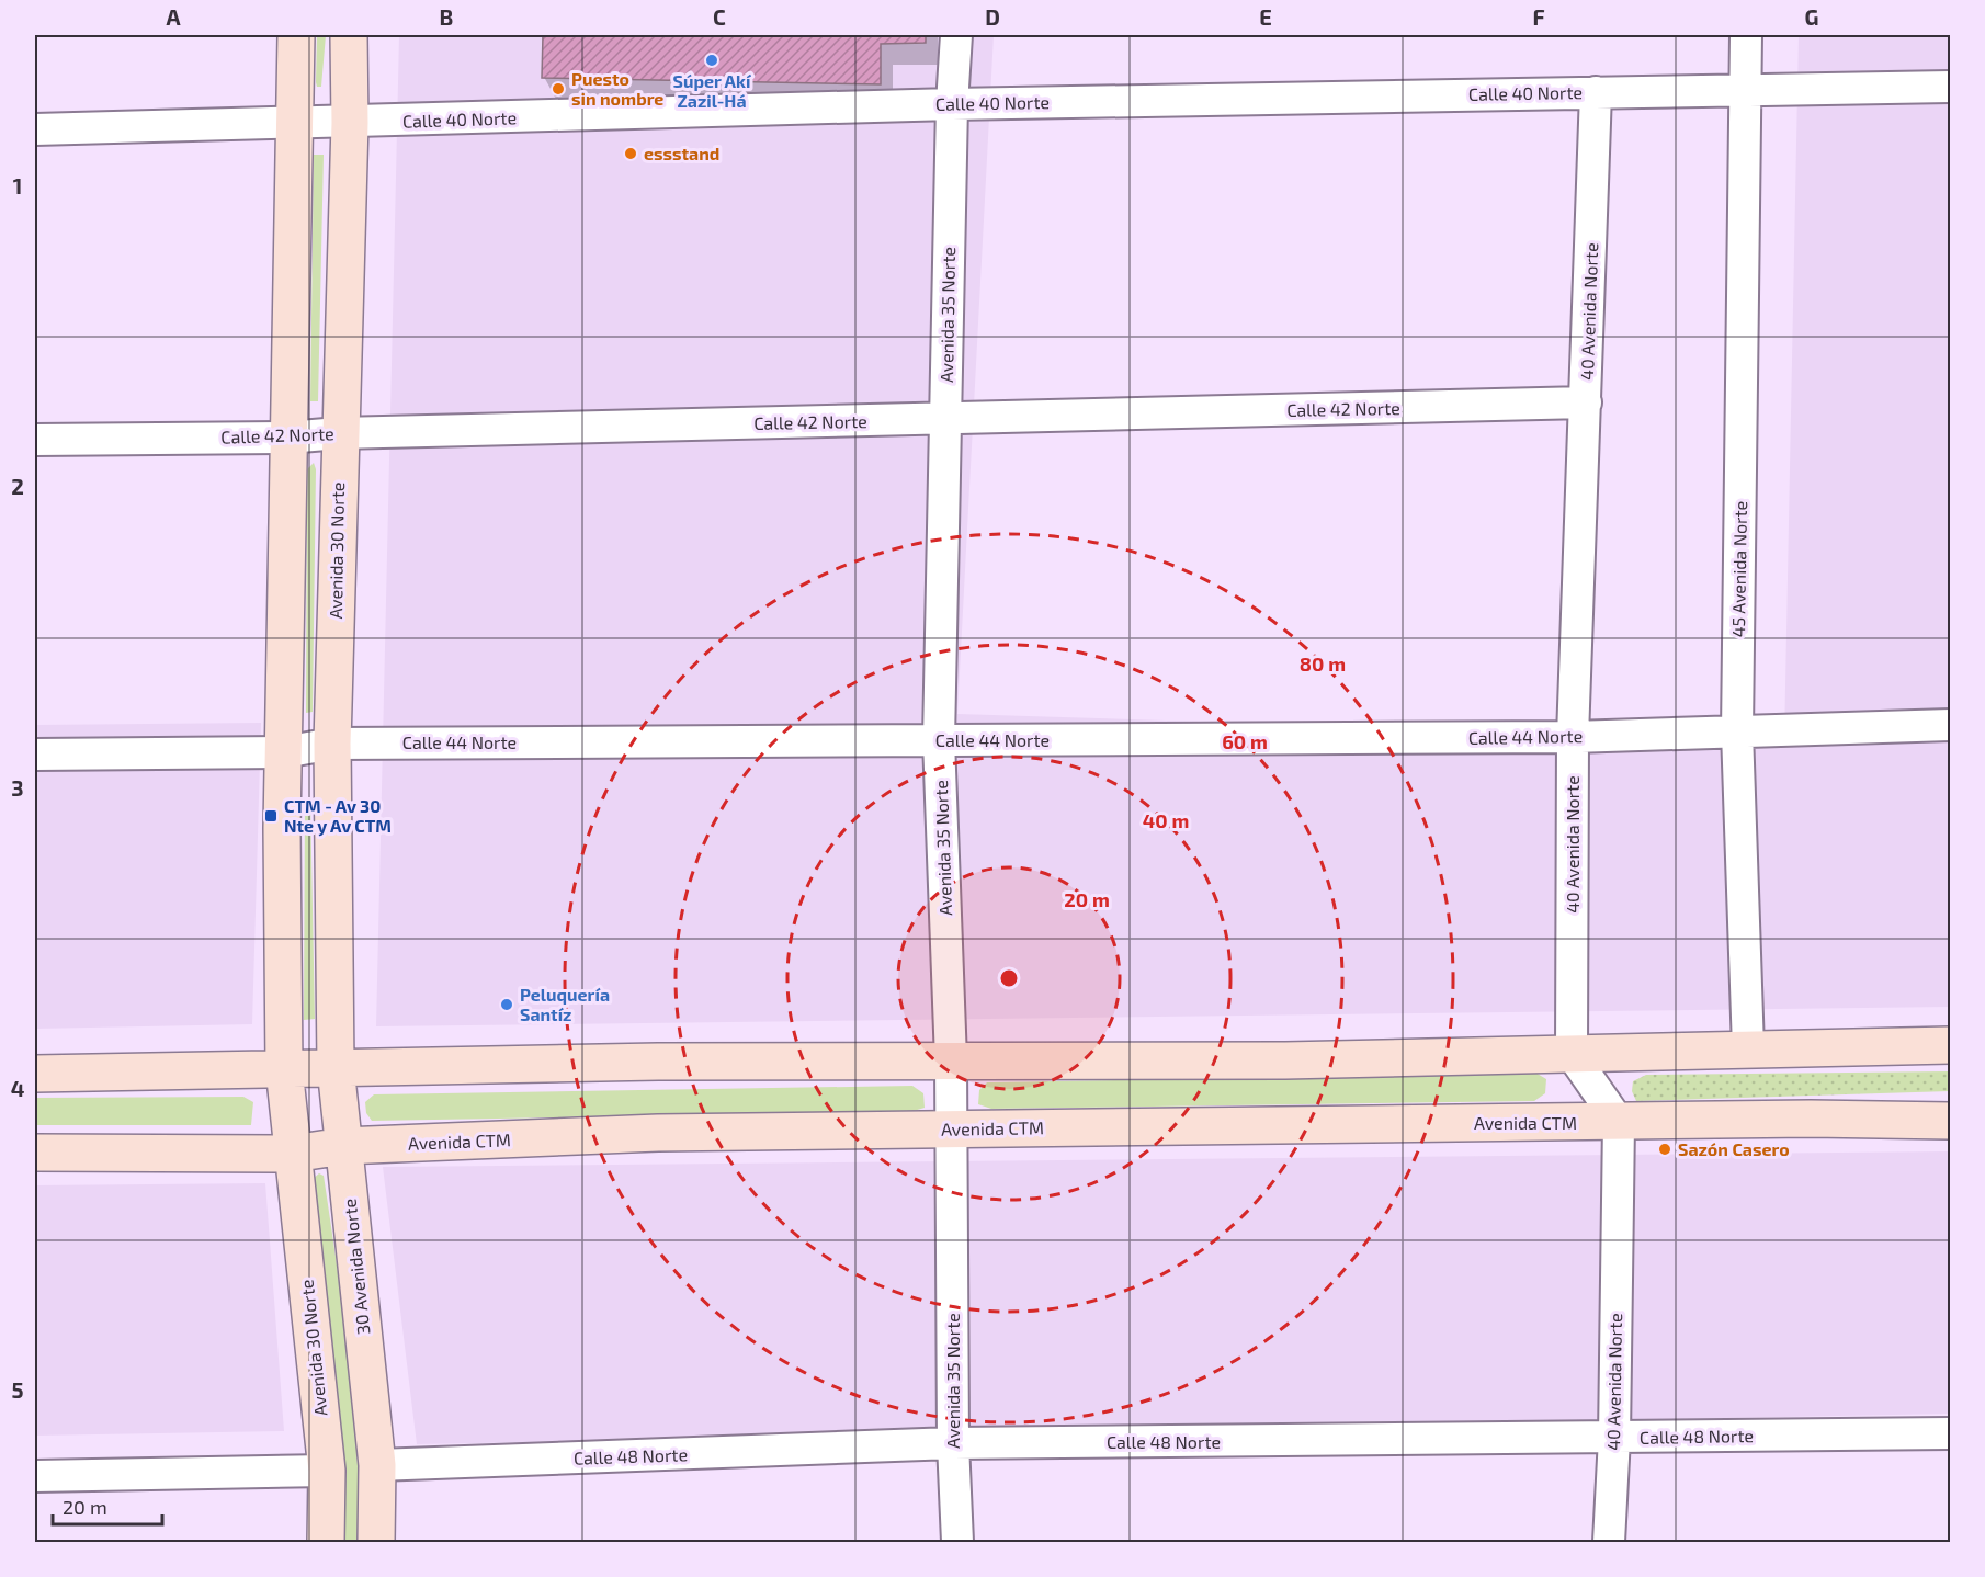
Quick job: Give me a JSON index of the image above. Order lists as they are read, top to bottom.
{
  "streets": {
    "main road": ["Avenida 30 Norte", "Avenida CTM", "30 Avenida Norte"],
    "street": [
      "Calle 40 Norte",
      "40 Avenida Norte",
      "Avenida 35 Norte",
      "Calle 42 Norte",
      "45 Avenida Norte",
      "Calle 44 Norte",
      "Calle 48 Norte"
    ]
  },
  "crossings": [
    ["Calle 40 Norte", "40 Avenida Norte"],
    ["Calle 40 Norte", "Avenida 35 Norte"],
    ["Calle 40 Norte", "Avenida 30 Norte"],
    ["Calle 40 Norte", "45 Avenida Norte"],
    ["40 Avenida Norte", "Calle 42 Norte"],
    ["40 Avenida Norte", "Calle 44 Norte"],
    ["40 Avenida Norte", "Avenida CTM"],
    ["40 Avenida Norte", "Calle 48 Norte"],
    ["Avenida 35 Norte", "Calle 42 Norte"],
    ["Avenida 35 Norte", "Calle 44 Norte"],
    ["Avenida 35 Norte", "Avenida CTM"],
    ["Avenida 35 Norte", "Calle 48 Norte"],
    ["Calle 42 Norte", "Avenida 30 Norte"],
    ["Avenida 30 Norte", "Calle 44 Norte"],
    ["Avenida 30 Norte", "Avenida CTM"],
    ["Avenida 30 Norte", "30 Avenida Norte"],
    ["45 Avenida Norte", "Calle 44 Norte"],
    ["Avenida CTM", "30 Avenida Norte"],
    ["30 Avenida Norte", "Calle 48 Norte"]
  ],
  "places": {
    "other": [
      "Súper Akí Zazil-Há",
      "Puesto sin nombre",
      "essstand",
      "Peluquería Santíz",
      "Sazón Casero"
    ],
    "transit": ["CTM - Av 30 Nte y Av CTM"]
  },
  "scale_bar": "20 m",
  "grid": {
    "columns": [
      "A",
      "B",
      "C",
      "D",
      "E",
      "F",
      "G"
    ],
    "rows": [
      "1",
      "2",
      "3",
      "4",
      "5"
    ]
  },
  "rings": [
    "80 m",
    "60 m",
    "40 m",
    "20 m"
  ]
}
